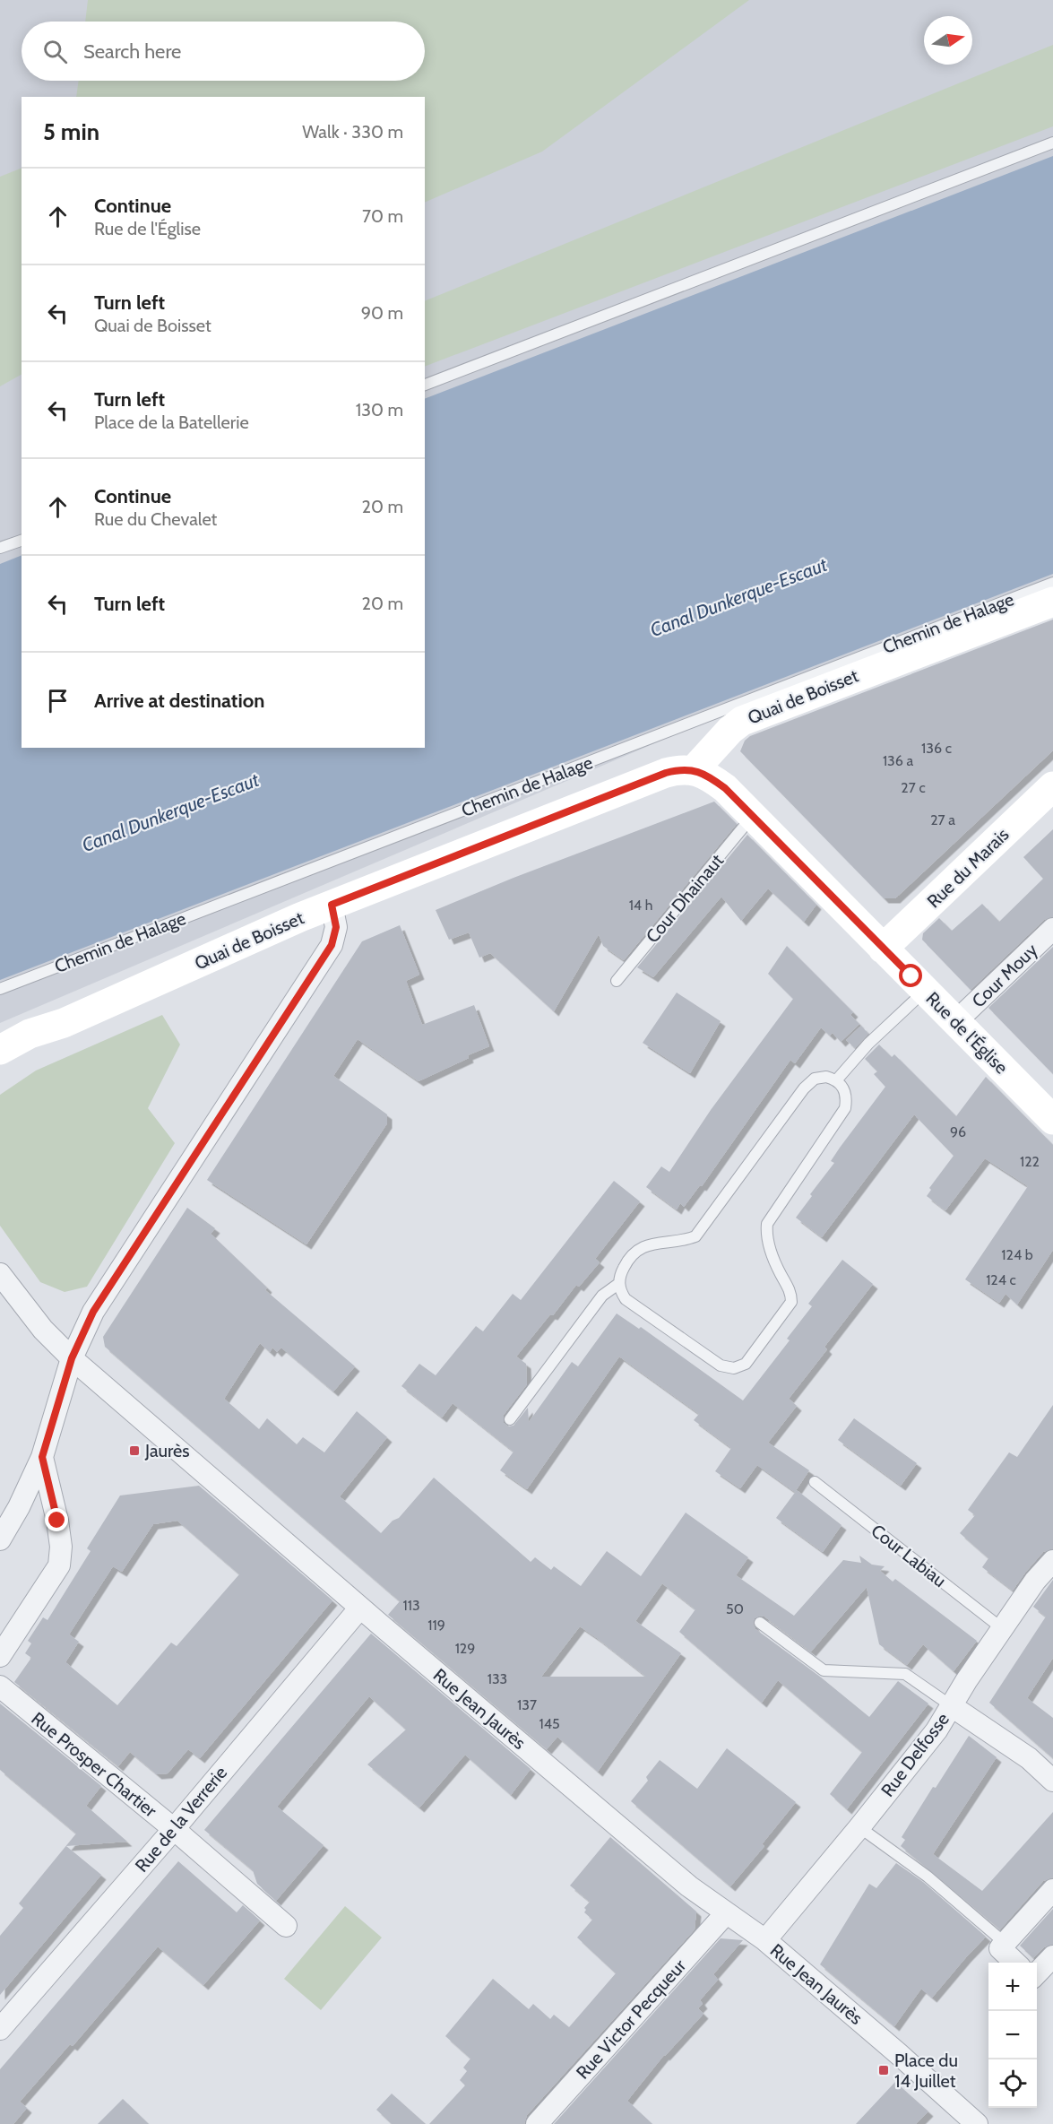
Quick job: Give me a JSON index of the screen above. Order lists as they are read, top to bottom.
{
  "streets": {
    "main road": ["Quai de Boisset", "Rue du Marais", "Rue de l'Église"],
    "street": [
      "Cour Mouy",
      "Rue Jean Jaurès",
      "Rue Delfosse",
      "Rue Prosper Chartier",
      "Rue de la Verrerie",
      "Rue Victor Pecqueur"
    ],
    "lane": ["Chemin de Halage", "Cour Dhainaut", "Cour Labiau"]
  },
  "crossings": [
    ["Quai de Boisset", "Rue de l'Église"],
    ["Rue du Marais", "Rue de l'Église"],
    ["Cour Dhainaut", "Rue de l'Église"],
    ["Cour Mouy", "Rue de l'Église"],
    ["Cour Labiau", "Rue Delfosse"],
    ["Rue Jean Jaurès", "Rue Delfosse"],
    ["Rue Jean Jaurès", "Rue de la Verrerie"],
    ["Rue Jean Jaurès", "Rue Victor Pecqueur"],
    ["Rue Prosper Chartier", "Rue de la Verrerie"]
  ],
  "water": ["Canal Dunkerque-Escaut"],
  "places": {
    "transit": ["Jaurès", "Place du 14 Juillet"]
  },
  "house_numbers": [
    "136 c",
    "136 a",
    "27 c",
    "27 a",
    "14 h",
    "96",
    "122",
    "124 b",
    "124 c",
    "113",
    "50",
    "119",
    "129",
    "133",
    "137",
    "145"
  ],
  "north": "right",
  "page": {
    "search": "Search here",
    "heading": ["5 min", "Walk · 330 m"],
    "list": [
      ["Continue", "Rue de l'Église", "70 m"],
      ["Turn left", "Quai de Boisset", "90 m"],
      ["Turn left", "Place de la Batellerie", "130 m"],
      ["Continue", "Rue du Chevalet", "20 m"],
      ["Turn left", "20 m"],
      "Arrive at destination"
    ],
    "map_buttons": ["+", "−"]
  }
}
